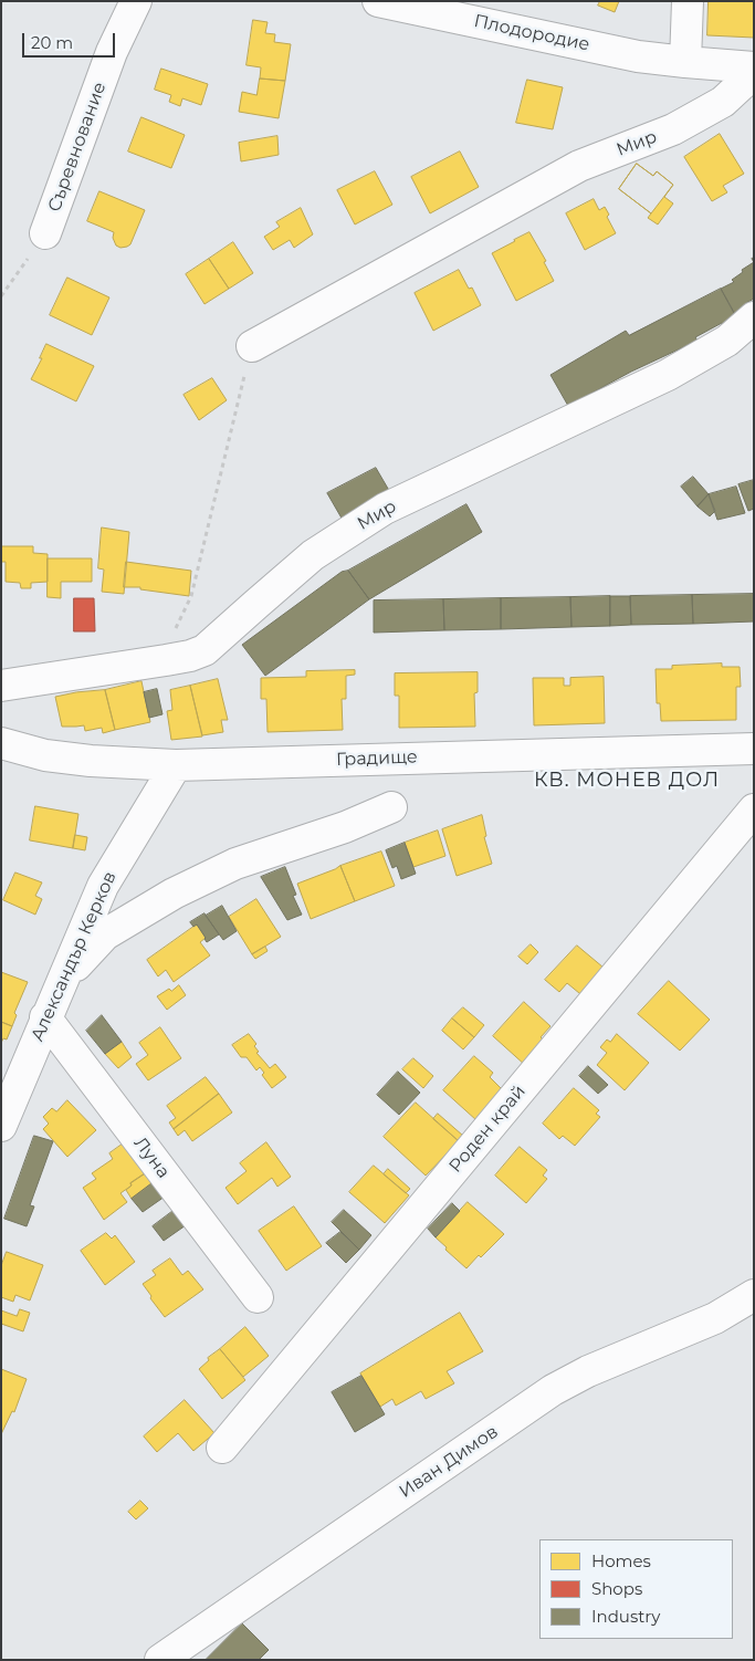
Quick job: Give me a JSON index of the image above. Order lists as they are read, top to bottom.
{
  "streets": {
    "street": [
      "Плодородие",
      "Мир",
      "Съревнование",
      "Градище",
      "Александър Керков",
      "Роден край",
      "Луна",
      "Иван Димов"
    ]
  },
  "crossings": [
    ["Градище", "Александър Керков"],
    ["Александър Керков", "Луна"]
  ],
  "districts": ["КВ. МОНЕВ ДОЛ"],
  "legend": ["Homes", "Shops", "Industry"],
  "scale_bar": "20 m"
}
